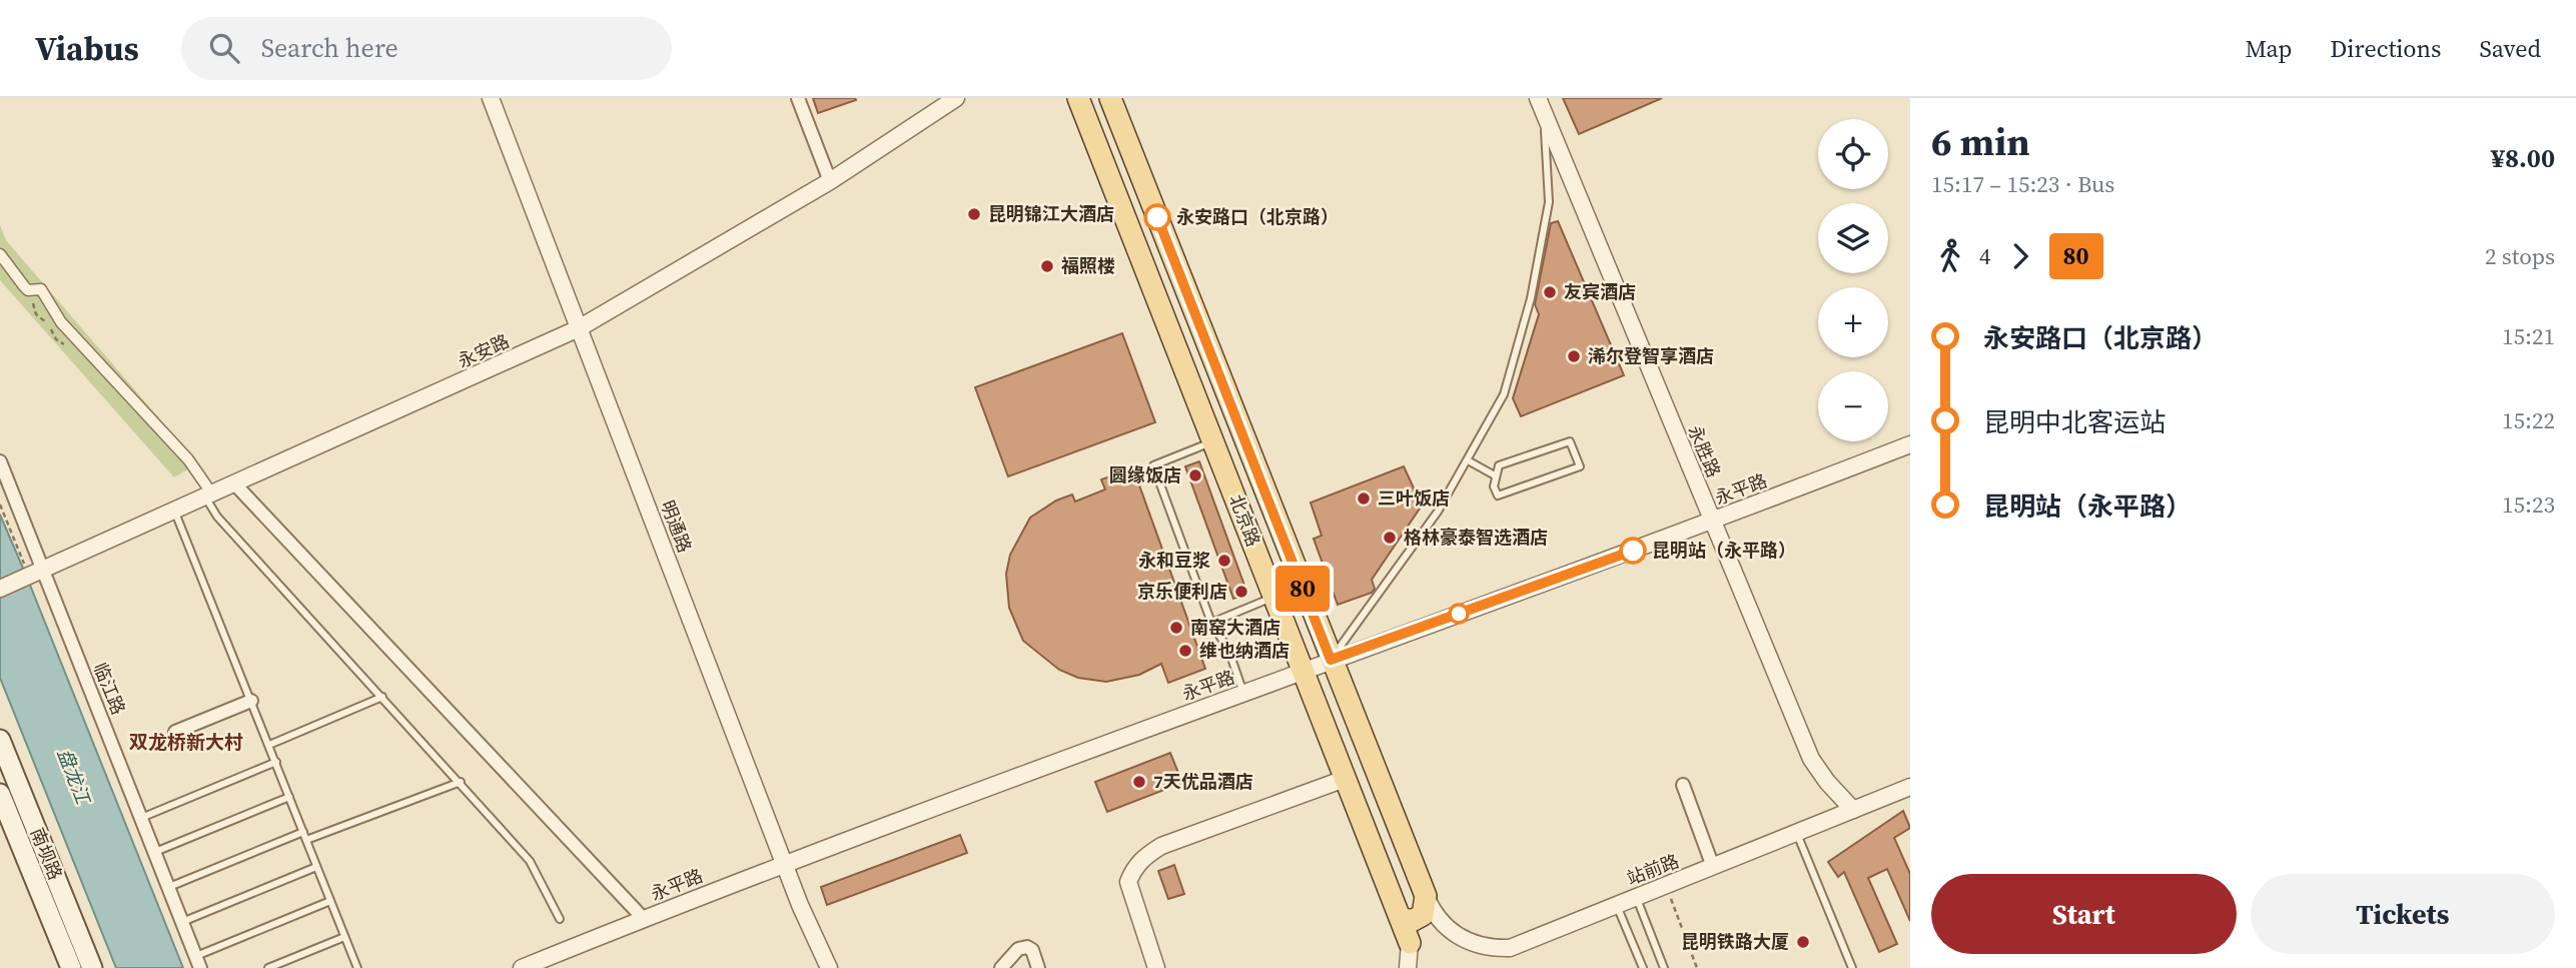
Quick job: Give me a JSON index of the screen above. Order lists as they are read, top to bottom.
{
  "streets": {
    "main road": ["北京路", "南坝路"],
    "street": [
      "永安路",
      "永胜路",
      "永平路",
      "明通路",
      "临江路",
      "站前路"
    ]
  },
  "crossings": [
    ["永安路", "明通路"],
    ["永安路", "临江路"],
    ["永胜路", "永平路"],
    ["永胜路", "站前路"],
    ["永平路", "北京路"],
    ["永平路", "明通路"],
    ["北京路", "站前路"]
  ],
  "districts": ["双龙桥新大村"],
  "water": ["盘龙江"],
  "places": [
    "昆明锦江大酒店",
    "永安路口（北京路）",
    "福照楼",
    "友宾酒店",
    "浠尔登智享酒店",
    "圆缘饭店",
    "三叶饭店",
    "格林豪泰智选酒店",
    "昆明站（永平路）",
    "永和豆浆",
    "京乐便利店",
    "南窑大酒店",
    "维也纳酒店",
    "7天优品酒店",
    "昆明铁路大厦"
  ],
  "lines": ["bus line 80"],
  "page": {
    "header": "Viabus",
    "search": "Search here",
    "nav": ["Map", "Directions", "Saved"],
    "on_map": "80",
    "heading": ["6 min", "15:17 – 15:23 · Bus", "¥8.00"],
    "map_buttons": ["+", "−"],
    "legs": ["4", "80", "2 stops"],
    "list": [
      {
        "name": "永安路口（北京路）",
        "value": "15:21"
      },
      {
        "name": "昆明中北客运站",
        "value": "15:22"
      },
      {
        "name": "昆明站（永平路）",
        "value": "15:23"
      }
    ],
    "buttons": ["Start", "Tickets"]
  }
}
